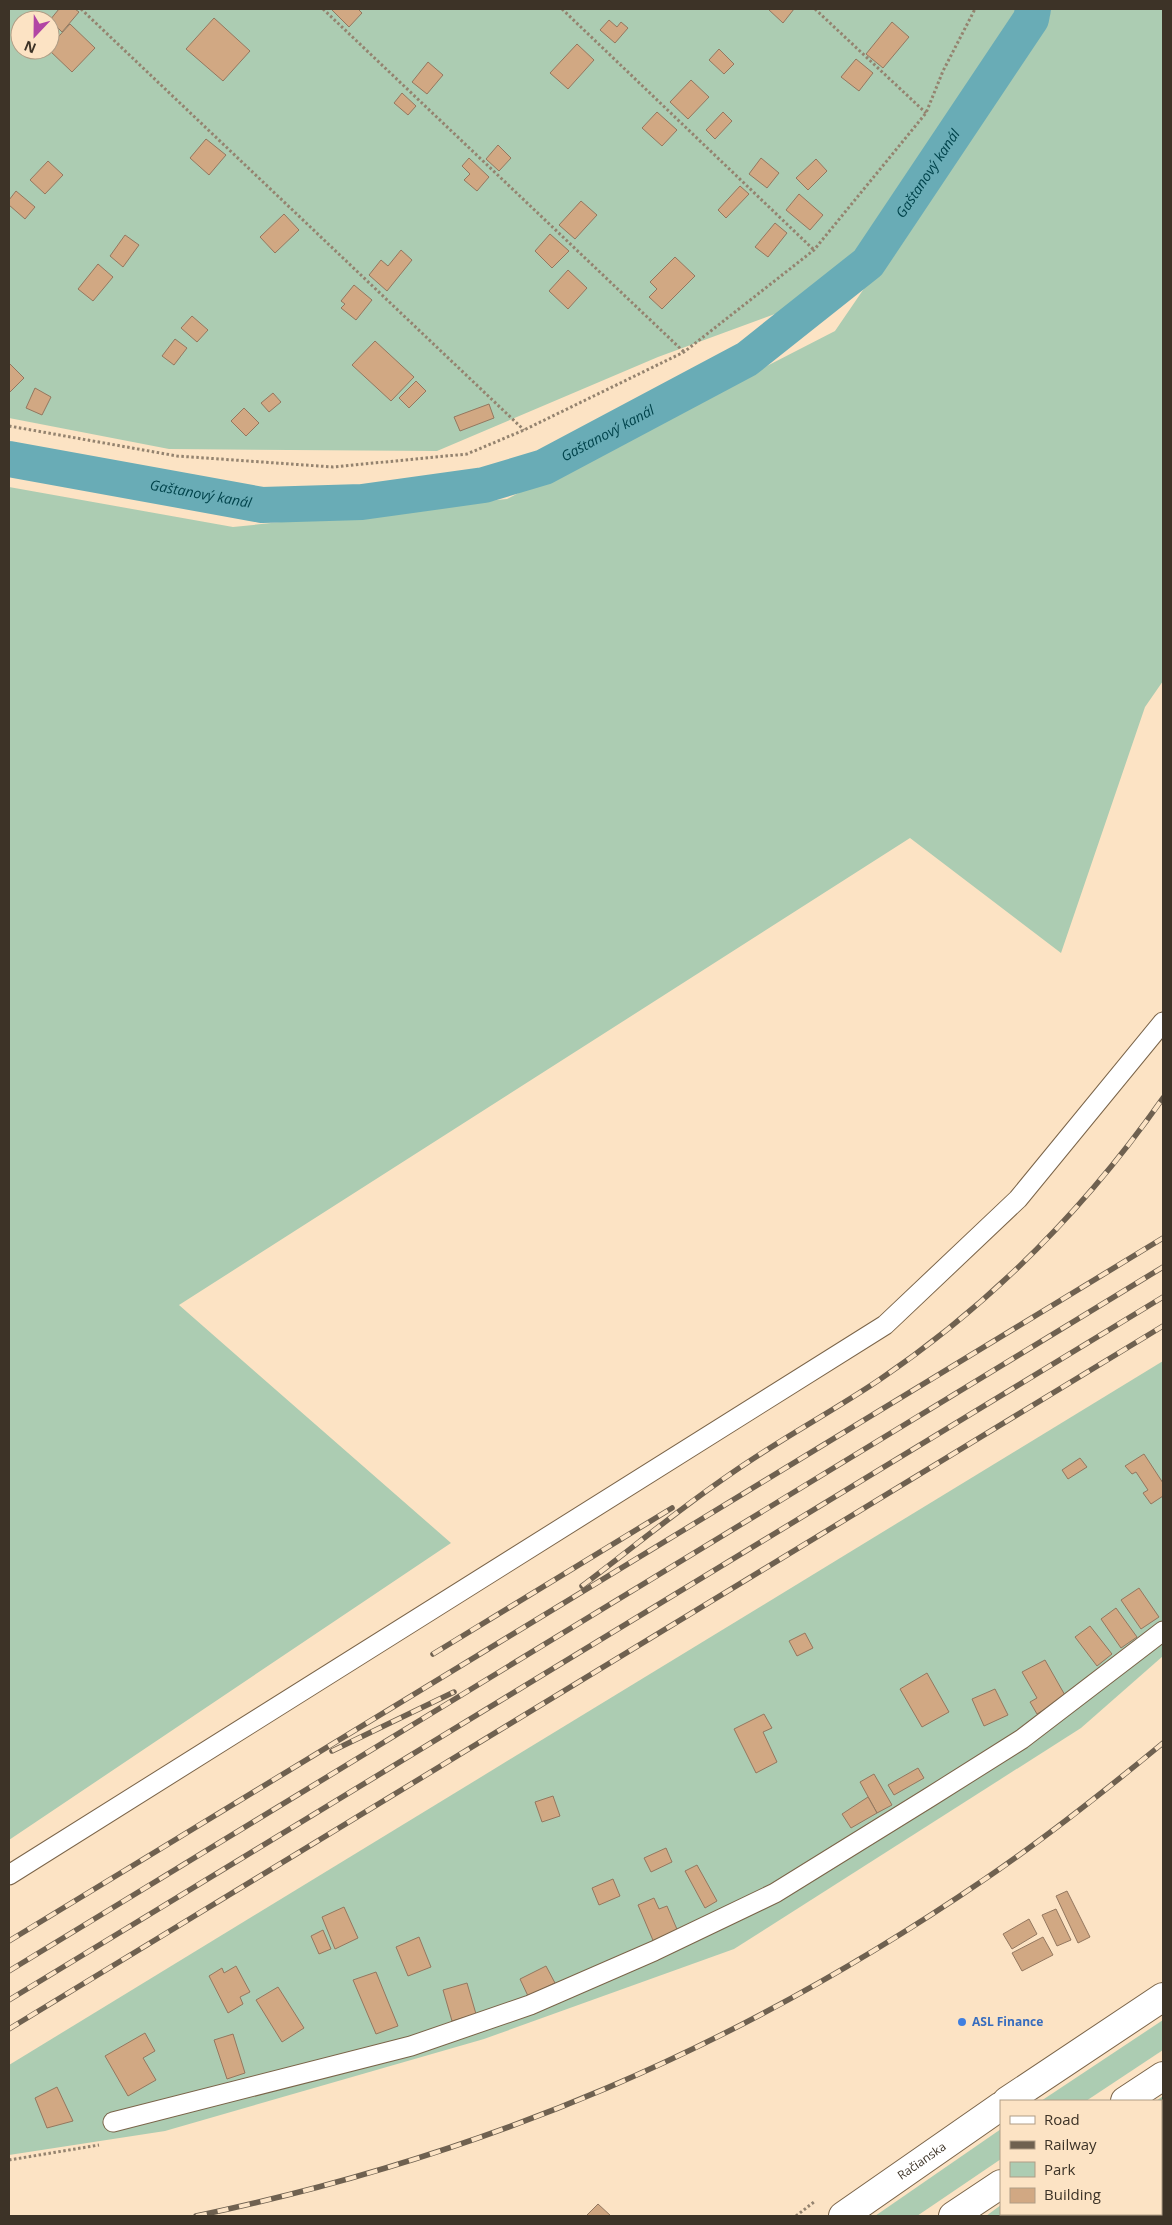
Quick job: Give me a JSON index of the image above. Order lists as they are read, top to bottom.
{
  "streets": {
    "main road": ["Račianska"]
  },
  "water": ["Gaštanový kanál"],
  "places": ["ASL Finance"],
  "legend": [
    "Road",
    "Railway",
    "Park",
    "Building"
  ],
  "north": "bottom"
}
